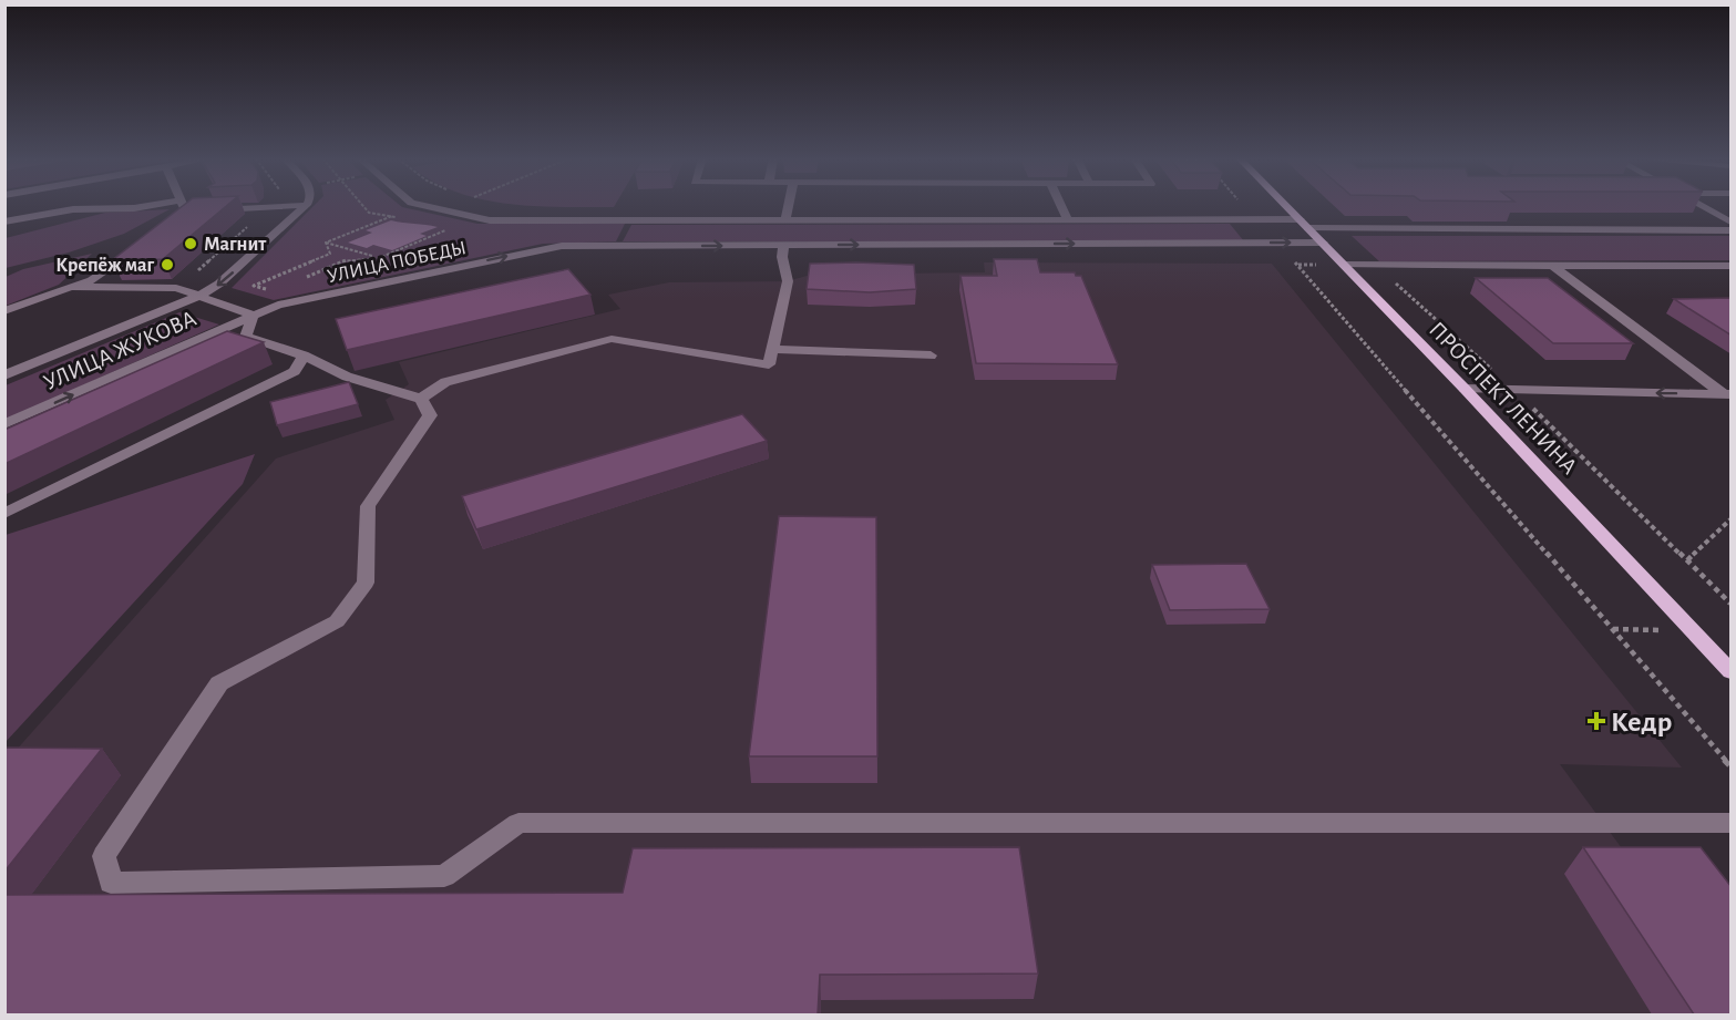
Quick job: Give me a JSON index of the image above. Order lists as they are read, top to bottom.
{
  "streets": {
    "main road": ["ПРОСПЕКТ ЛЕНИНА"],
    "street": ["УЛИЦА ПОБЕДЫ", "УЛИЦА ЖУКОВА"]
  },
  "crossings": [
    ["УЛИЦА ПОБЕДЫ", "УЛИЦА ЖУКОВА"],
    ["УЛИЦА ПОБЕДЫ", "ПРОСПЕКТ ЛЕНИНА"]
  ],
  "places": {
    "other": ["Магнит", "Крепёж маг"],
    "health": ["Кедр"]
  }
}
